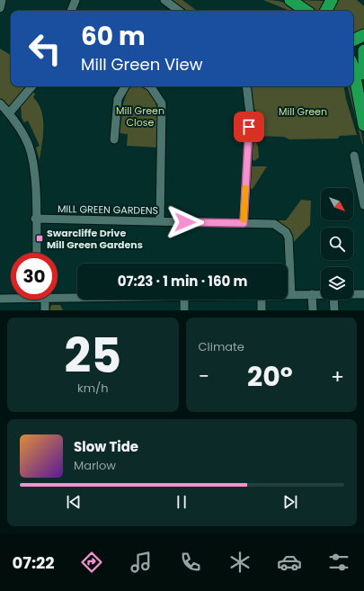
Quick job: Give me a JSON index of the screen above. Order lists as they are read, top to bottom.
{
  "streets": {
    "street": ["MILL GREEN GARDENS"]
  },
  "parks": ["Mill Green Close", "Mill Green"],
  "places": {
    "transit": ["Swarcliffe Drive Mill Green Gardens"]
  },
  "north": "bottom right",
  "page": {
    "turn": ["60 m", "Mill Green View"],
    "limit": "30",
    "trip": "07:23 · 1 min · 160 m",
    "tile": [
      ["25", "km/h"],
      "Climate"
    ],
    "heat": ["−", "20°", "+"],
    "song": ["Slow Tide", "Marlow"],
    "tabs": "07:22"
  }
}
